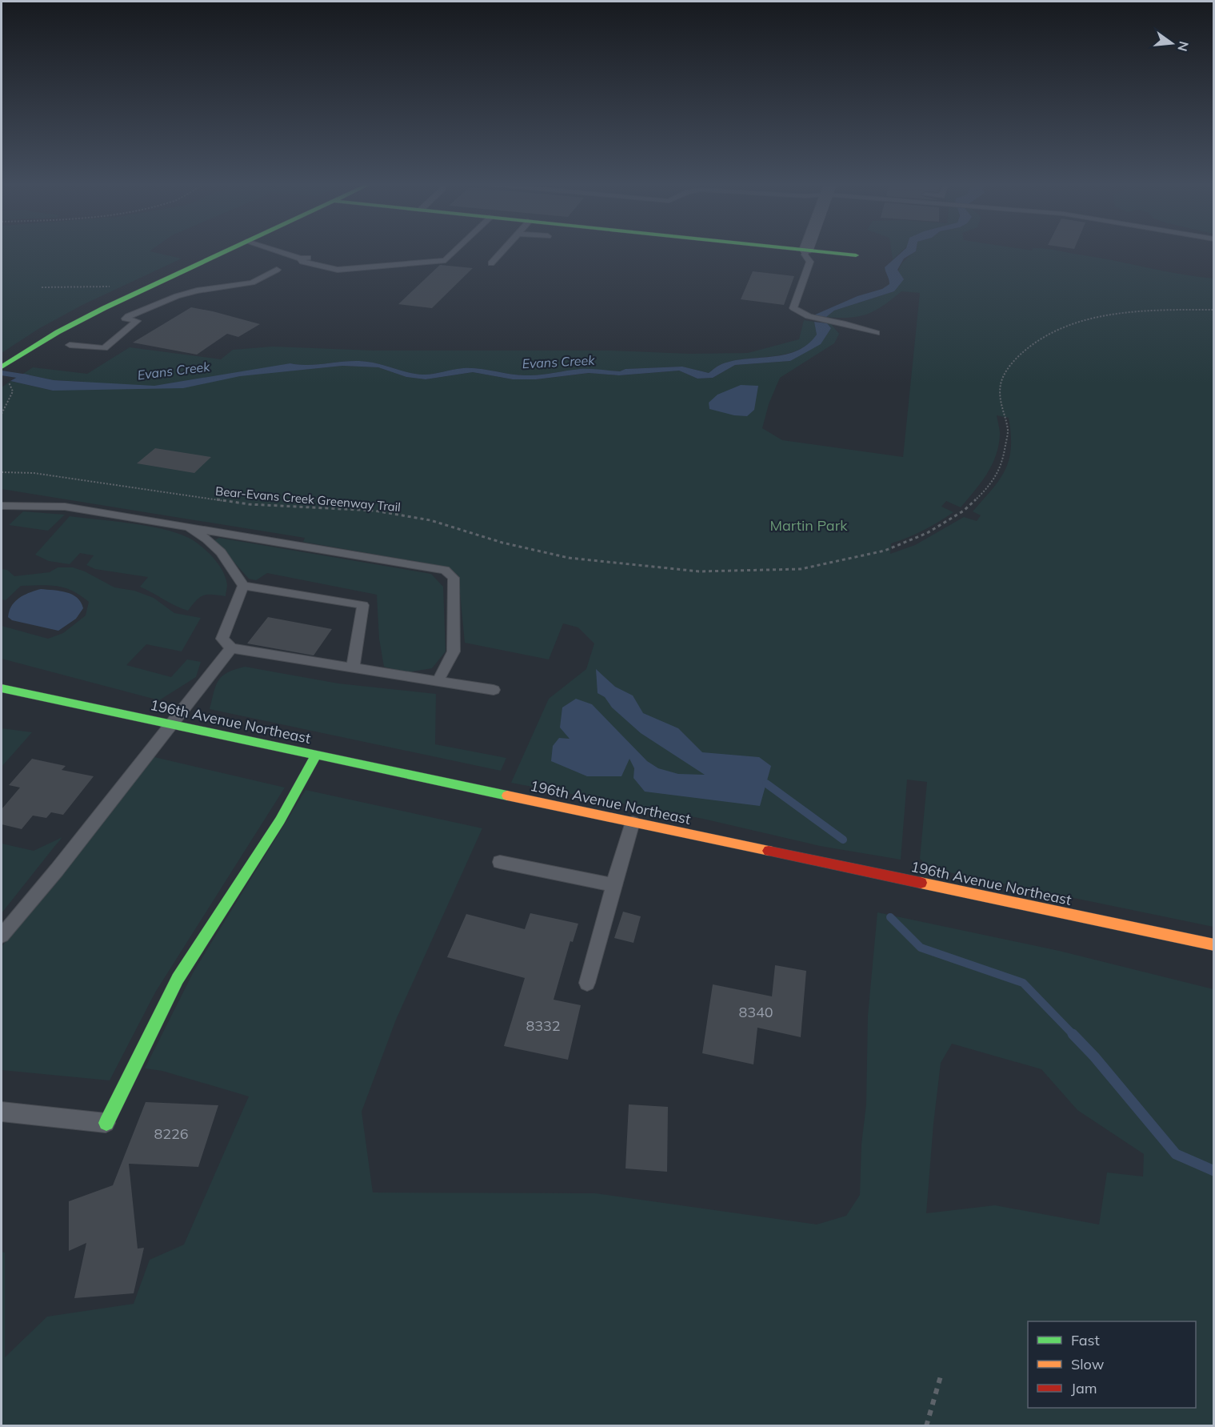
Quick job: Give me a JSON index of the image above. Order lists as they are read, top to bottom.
{
  "streets": {
    "street": ["196th Avenue Northeast"],
    "path": ["Bear-Evans Creek Greenway Trail"]
  },
  "water": ["Evans Creek"],
  "parks": ["Martin Park"],
  "house_numbers": ["8340", "8332", "8226"],
  "legend": ["Fast", "Slow", "Jam"],
  "north": "right"
}
